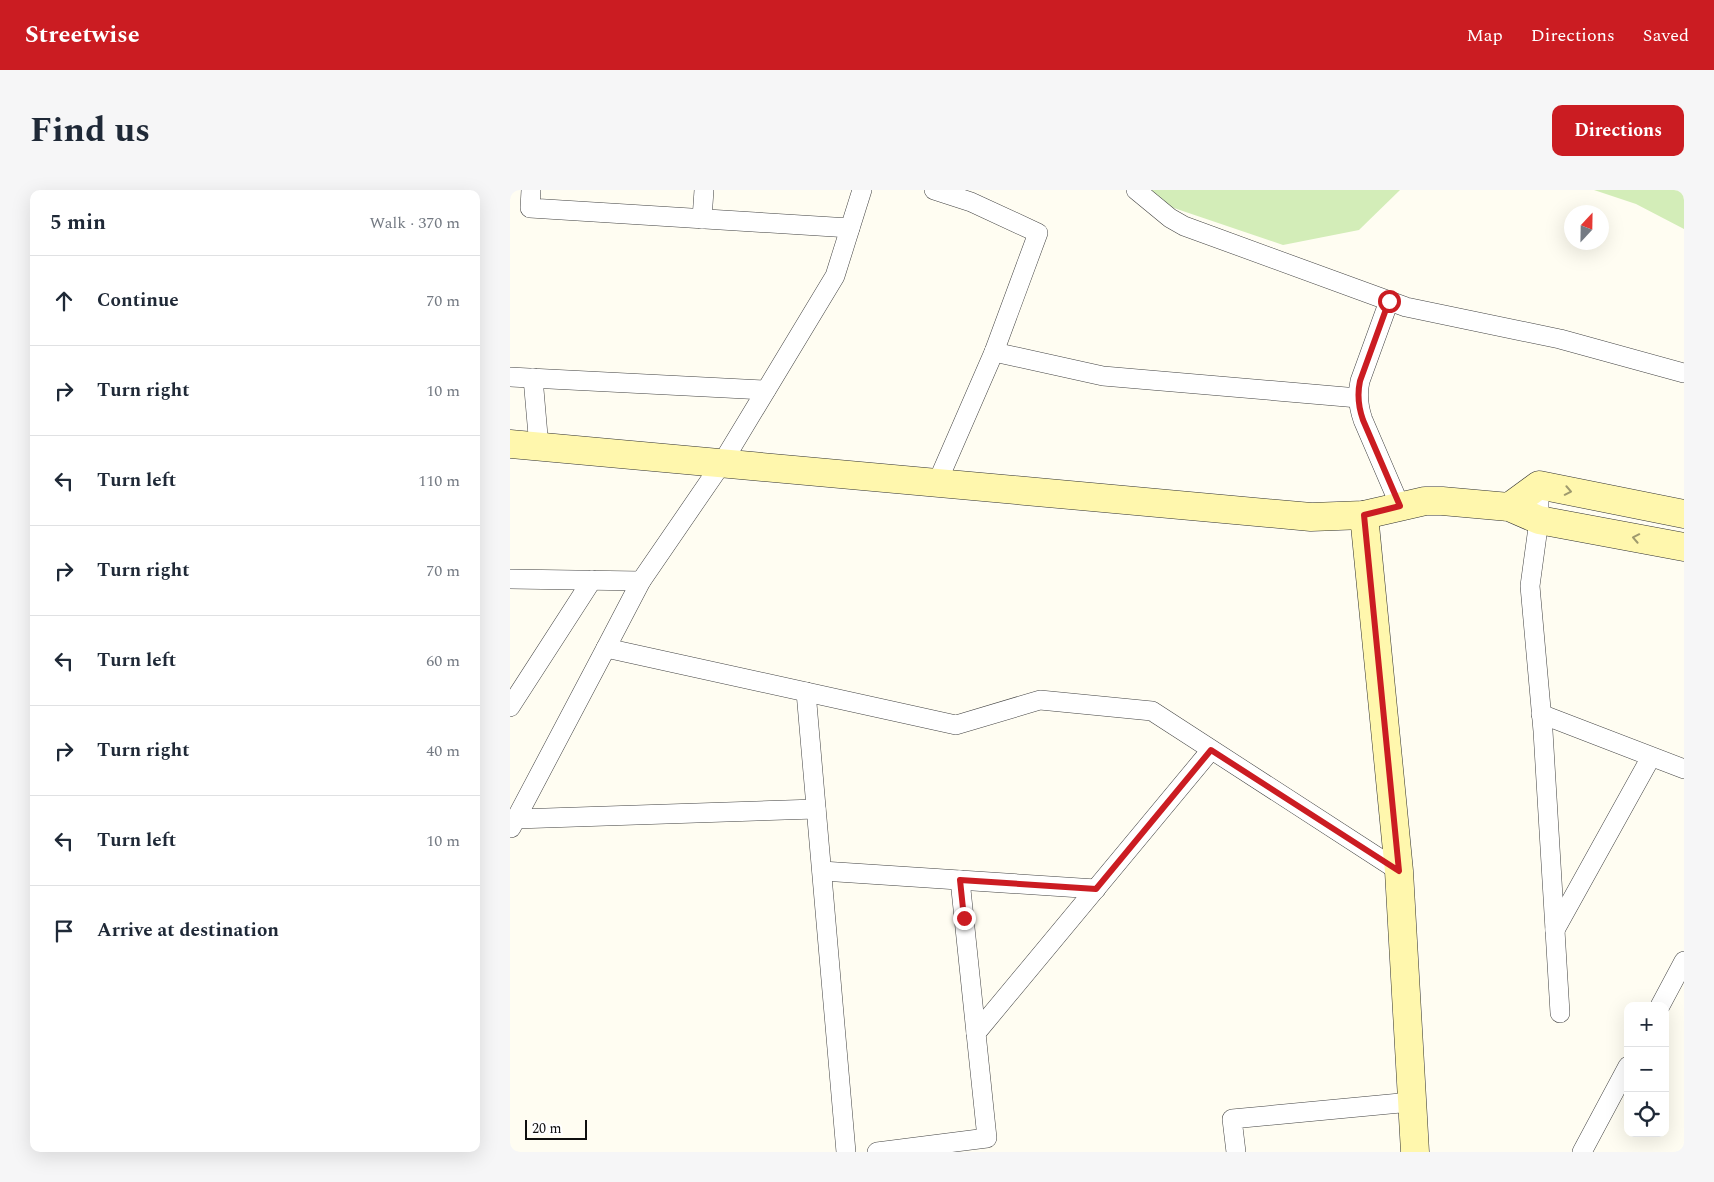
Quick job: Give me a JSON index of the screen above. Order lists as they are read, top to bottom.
{
  "scale_bar": "20 m",
  "north": "top",
  "page": {
    "header": "Streetwise",
    "nav": ["Map", "Directions", "Saved"],
    "title": "Find us",
    "buttons": "Directions",
    "heading": ["5 min", "Walk · 370 m"],
    "list": [
      ["Continue", "70 m"],
      ["Turn right", "10 m"],
      ["Turn left", "110 m"],
      ["Turn right", "70 m"],
      ["Turn left", "60 m"],
      ["Turn right", "40 m"],
      ["Turn left", "10 m"],
      "Arrive at destination"
    ],
    "map_buttons": ["+", "−"],
    "scale": "20 m"
  }
}
